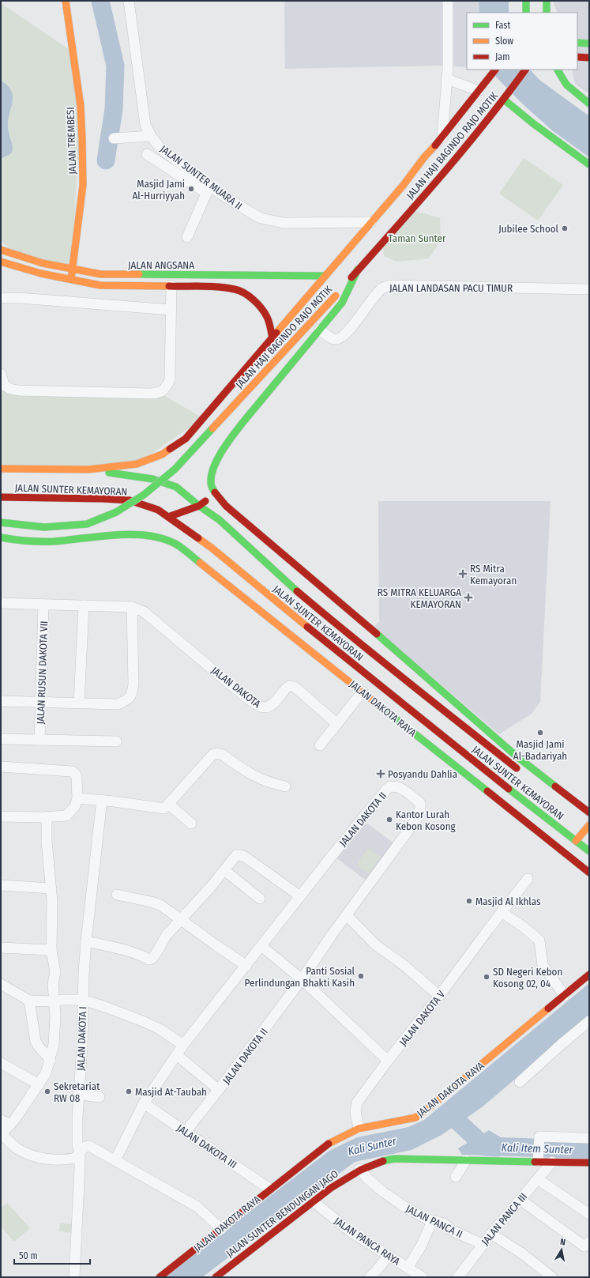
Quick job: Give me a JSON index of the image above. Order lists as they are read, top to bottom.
{
  "streets": {
    "main road": [
      "JALAN TREMBESI",
      "JALAN HAJI BAGINDO RAJO MOTIK",
      "JALAN ANGSANA",
      "JALAN SUNTER KEMAYORAN",
      "JALAN DAKOTA RAYA",
      "JALAN SUNTER BENDUNGAN JAGO"
    ],
    "street": [
      "JALAN SUNTER MUARA II",
      "JALAN LANDASAN PACU TIMUR",
      "JALAN RUSUN DAKOTA VII",
      "JALAN DAKOTA",
      "JALAN DAKOTA II",
      "JALAN DAKOTA V",
      "JALAN DAKOTA I",
      "JALAN DAKOTA III",
      "JALAN PANCA III",
      "JALAN PANCA II",
      "JALAN PANCA RAYA"
    ]
  },
  "crossings": [
    ["JALAN TREMBESI", "JALAN ANGSANA"],
    ["JALAN HAJI BAGINDO RAJO MOTIK", "JALAN SUNTER MUARA II"],
    ["JALAN HAJI BAGINDO RAJO MOTIK", "JALAN ANGSANA"],
    ["JALAN HAJI BAGINDO RAJO MOTIK", "JALAN SUNTER KEMAYORAN"],
    ["JALAN SUNTER KEMAYORAN", "JALAN DAKOTA RAYA"],
    ["JALAN RUSUN DAKOTA VII", "JALAN DAKOTA"],
    ["JALAN DAKOTA RAYA", "JALAN DAKOTA V"],
    ["JALAN DAKOTA RAYA", "JALAN DAKOTA III"],
    ["JALAN DAKOTA II", "JALAN DAKOTA III"],
    ["JALAN SUNTER BENDUNGAN JAGO", "JALAN PANCA III"],
    ["JALAN SUNTER BENDUNGAN JAGO", "JALAN PANCA II"],
    ["JALAN SUNTER BENDUNGAN JAGO", "JALAN PANCA RAYA"],
    ["JALAN PANCA III", "JALAN PANCA II"]
  ],
  "water": ["Kali Sunter", "Kali Item Sunter"],
  "parks": ["Taman Sunter"],
  "places": {
    "other": [
      "Masjid Jami Al-Hurriyyah",
      "Jubilee School",
      "Masjid Jami Al-Badariyah",
      "Kantor Lurah Kebon Kosong",
      "Masjid Al Ikhlas",
      "Panti Sosial Perlindungan Bhakti Kasih",
      "SD Negeri Kebon Kosong 02, 04",
      "Sekretariat RW 08",
      "Masjid At-Taubah"
    ],
    "health": ["RS Mitra Kemayoran", "RS MITRA KELUARGA KEMAYORAN", "Posyandu Dahlia"]
  },
  "legend": ["Fast", "Slow", "Jam"],
  "scale_bar": "50 m",
  "north": "top"
}
